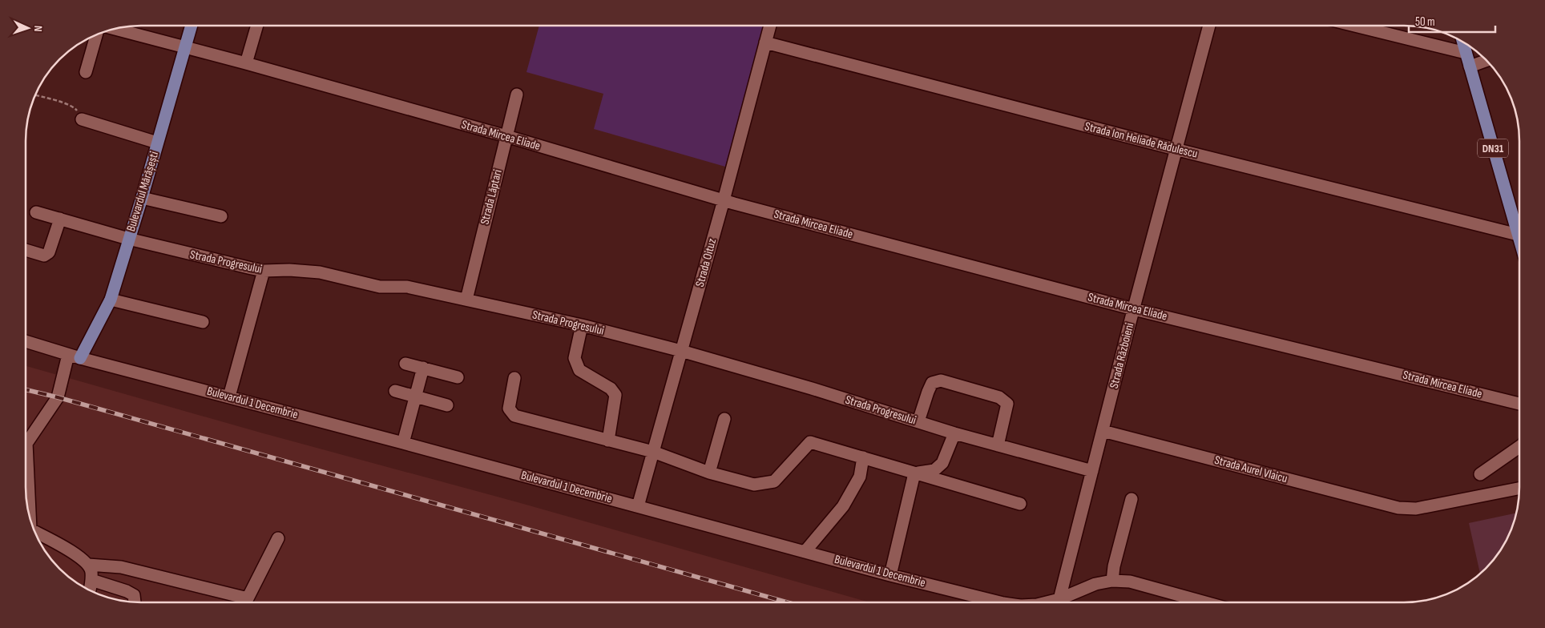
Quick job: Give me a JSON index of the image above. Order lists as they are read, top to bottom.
{
  "streets": {
    "main road": ["DN31", "Bulevardul Mărășești"],
    "street": [
      "Strada Mircea Eliade",
      "Strada Ion Heliade Rădulescu",
      "Strada Lăptari",
      "Strada Progresului",
      "Strada Oituz",
      "Strada Războieni",
      "Bulevardul 1 Decembrie",
      "Strada Aurel Vlaicu"
    ]
  },
  "crossings": [
    ["Strada Mircea Eliade", "Bulevardul Mărășești"],
    ["Strada Mircea Eliade", "Strada Lăptari"],
    ["Strada Mircea Eliade", "Strada Oituz"],
    ["Strada Mircea Eliade", "Strada Războieni"],
    ["Strada Ion Heliade Rădulescu", "DN31"],
    ["Strada Ion Heliade Rădulescu", "Strada Oituz"],
    ["Strada Ion Heliade Rădulescu", "Strada Războieni"],
    ["Bulevardul Mărășești", "Strada Progresului"],
    ["Bulevardul Mărășești", "Bulevardul 1 Decembrie"],
    ["Strada Lăptari", "Strada Progresului"],
    ["Strada Progresului", "Strada Oituz"],
    ["Strada Progresului", "Strada Războieni"],
    ["Strada Oituz", "Bulevardul 1 Decembrie"],
    ["Strada Războieni", "Bulevardul 1 Decembrie"],
    ["Strada Războieni", "Strada Aurel Vlaicu"]
  ],
  "scale_bar": "50 m",
  "north": "right"
}
